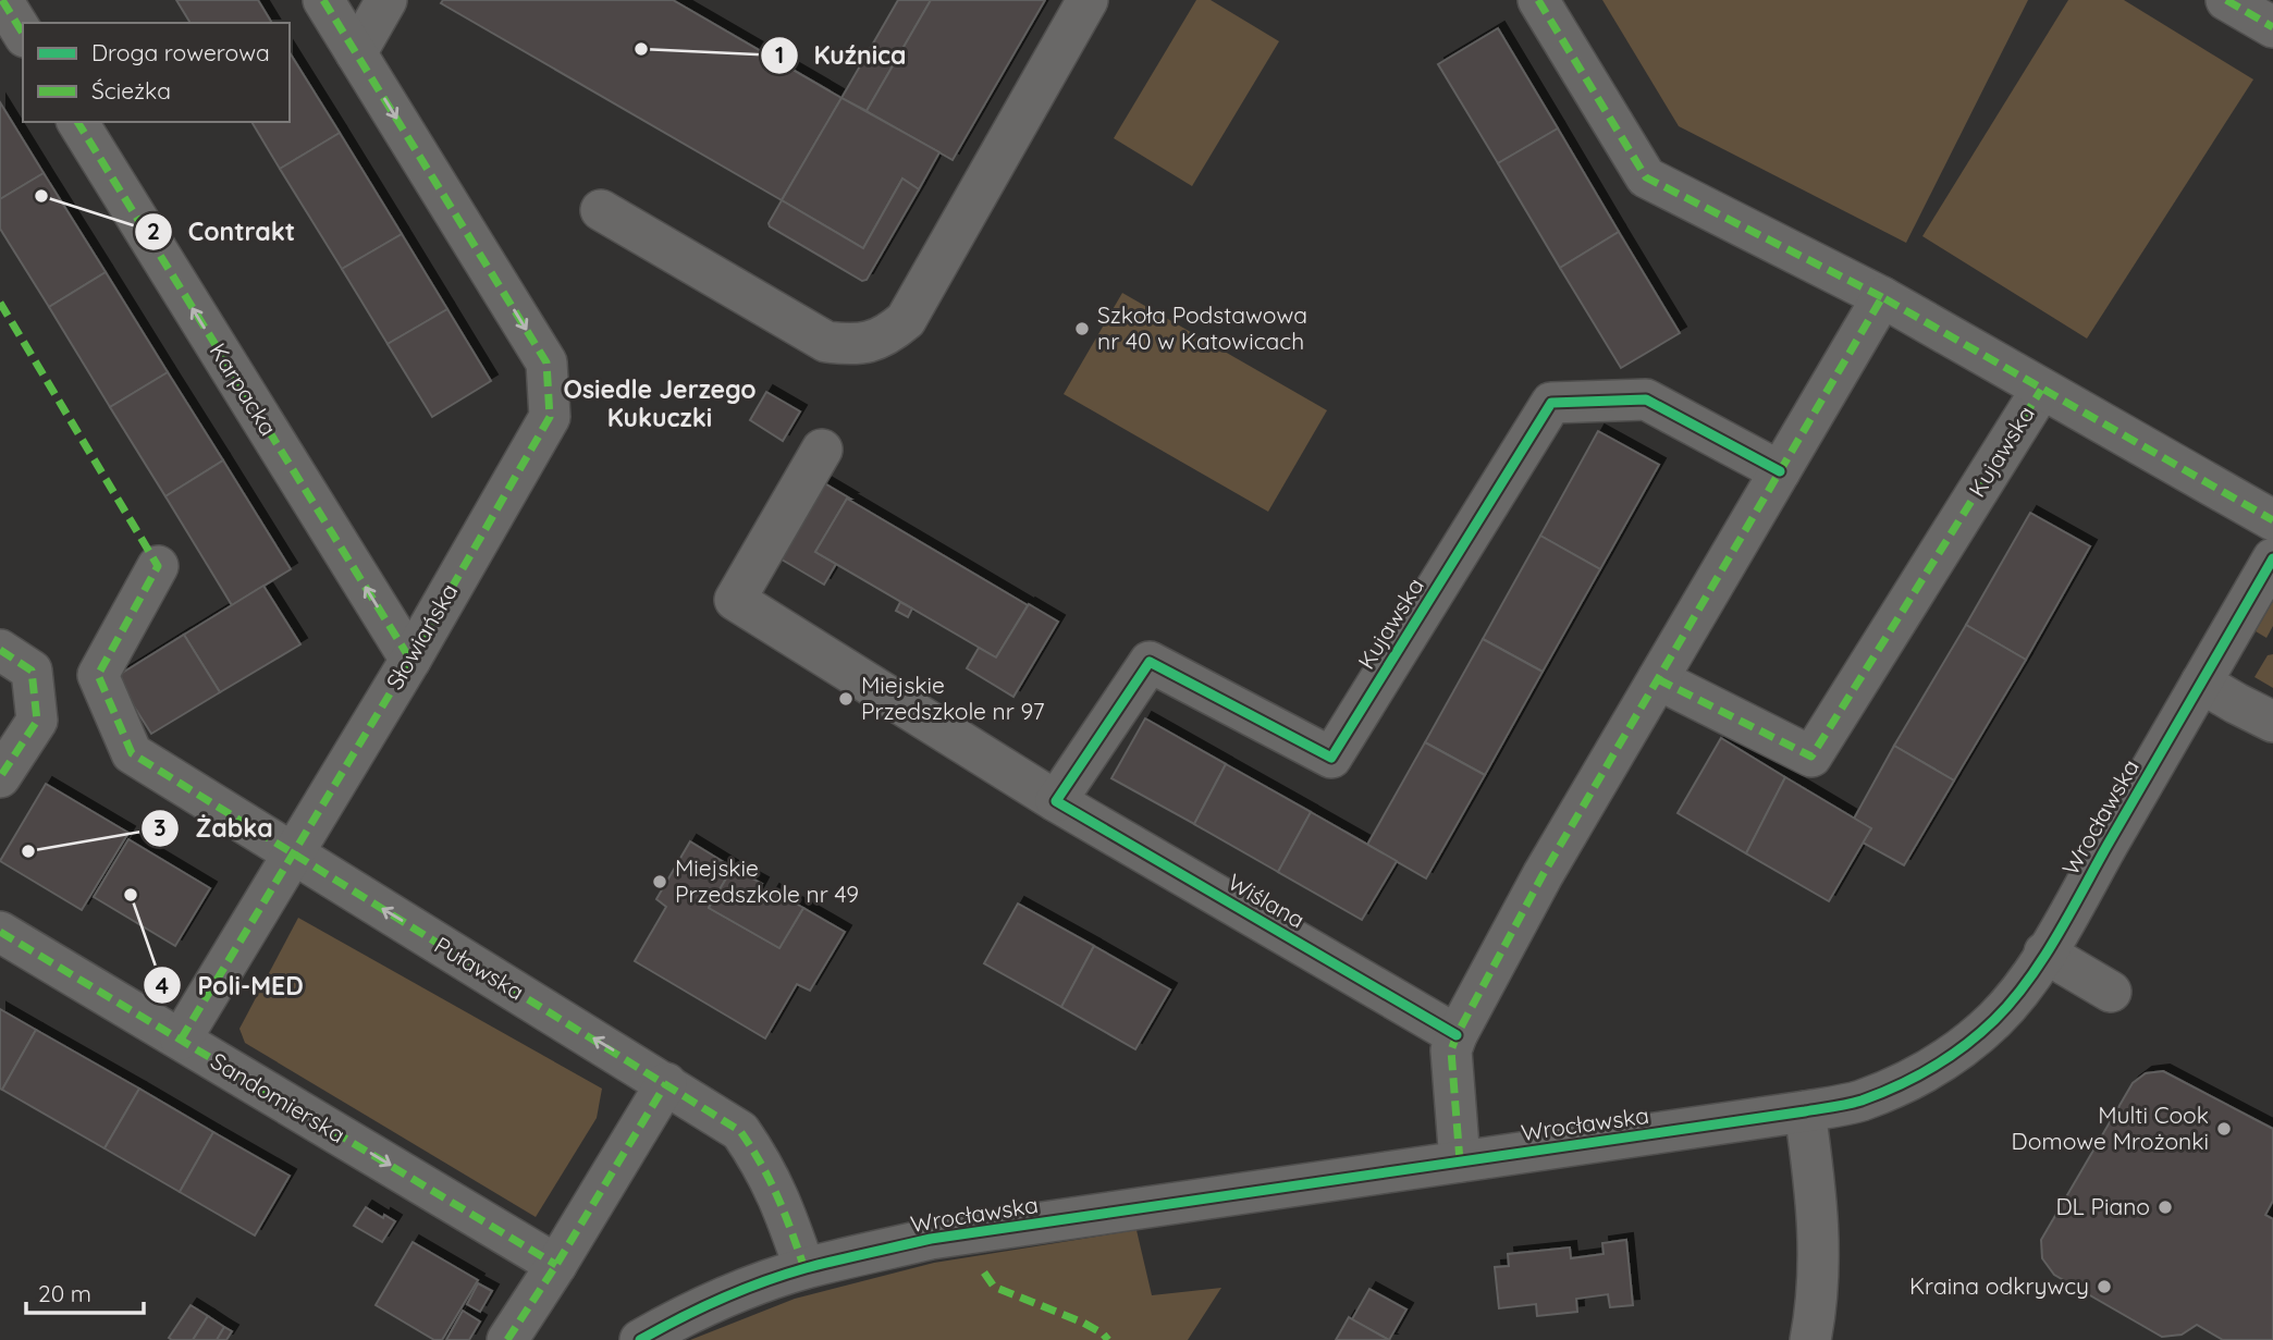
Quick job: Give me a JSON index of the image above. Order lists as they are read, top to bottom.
{
  "streets": {
    "street": [
      "Karpacka",
      "Kujawska",
      "Słowiańska",
      "Wrocławska",
      "Wiślana",
      "Puławska",
      "Sandomierska"
    ]
  },
  "crossings": [
    ["Karpacka", "Słowiańska"],
    ["Kujawska", "Wiślana"],
    ["Słowiańska", "Puławska"],
    ["Słowiańska", "Sandomierska"],
    ["Wrocławska", "Puławska"]
  ],
  "one_way": [
    "Karpacka",
    "Słowiańska",
    "Puławska",
    "Sandomierska"
  ],
  "districts": ["Osiedle Jerzego Kukuczki"],
  "places": [
    "Kuźnica",
    "Contrakt",
    "Szkoła Podstawowa nr 40 w Katowicach",
    "Miejskie Przedszkole nr 97",
    "Żabka",
    "Miejskie Przedszkole nr 49",
    "Poli-MED",
    "Multi Cook Domowe Mrożonki",
    "DL Piano",
    "Kraina odkrywcy"
  ],
  "legend": ["Droga rowerowa", "Ścieżka"],
  "scale_bar": "20 m"
}
